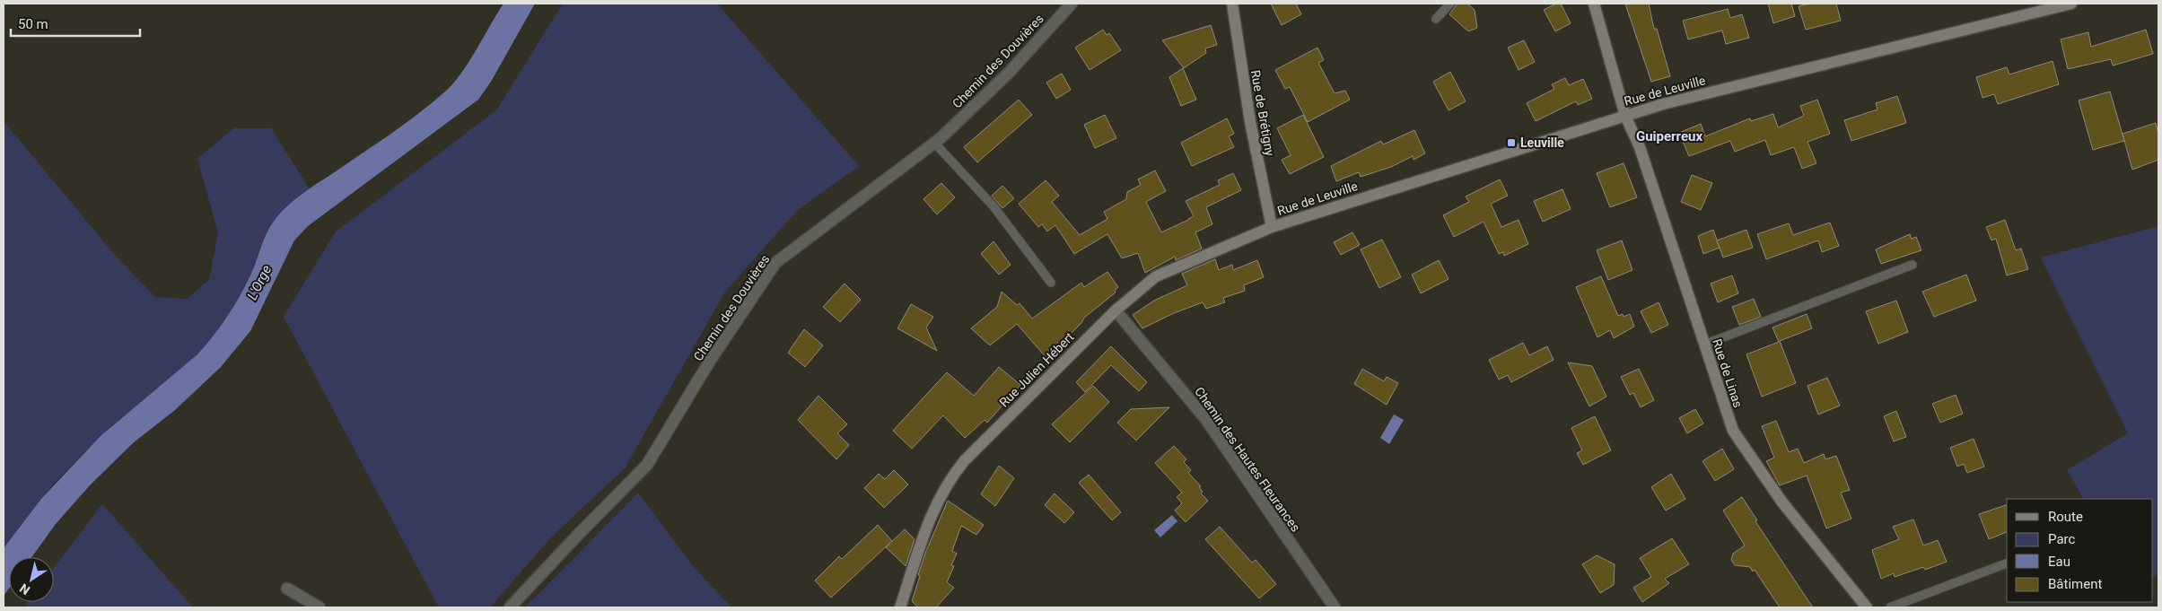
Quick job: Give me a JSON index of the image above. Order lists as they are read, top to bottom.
{
  "streets": {
    "street": [
      "Chemin des Douvières",
      "Rue de Leuville",
      "Rue de Brétigny",
      "Rue Julien Hébert",
      "Rue de Linas",
      "Chemin des Hautes Fleurances"
    ]
  },
  "crossings": [
    ["Rue de Leuville", "Rue de Brétigny"],
    ["Rue de Leuville", "Rue Julien Hébert"],
    ["Rue de Leuville", "Rue de Linas"],
    ["Rue de Brétigny", "Rue Julien Hébert"],
    ["Rue Julien Hébert", "Chemin des Hautes Fleurances"]
  ],
  "districts": ["Guiperreux"],
  "water": ["L'Orge"],
  "places": {
    "transit": ["Leuville"]
  },
  "legend": [
    "Route",
    "Parc",
    "Eau",
    "Bâtiment"
  ],
  "scale_bar": "50 m",
  "north": "bottom left"
}
